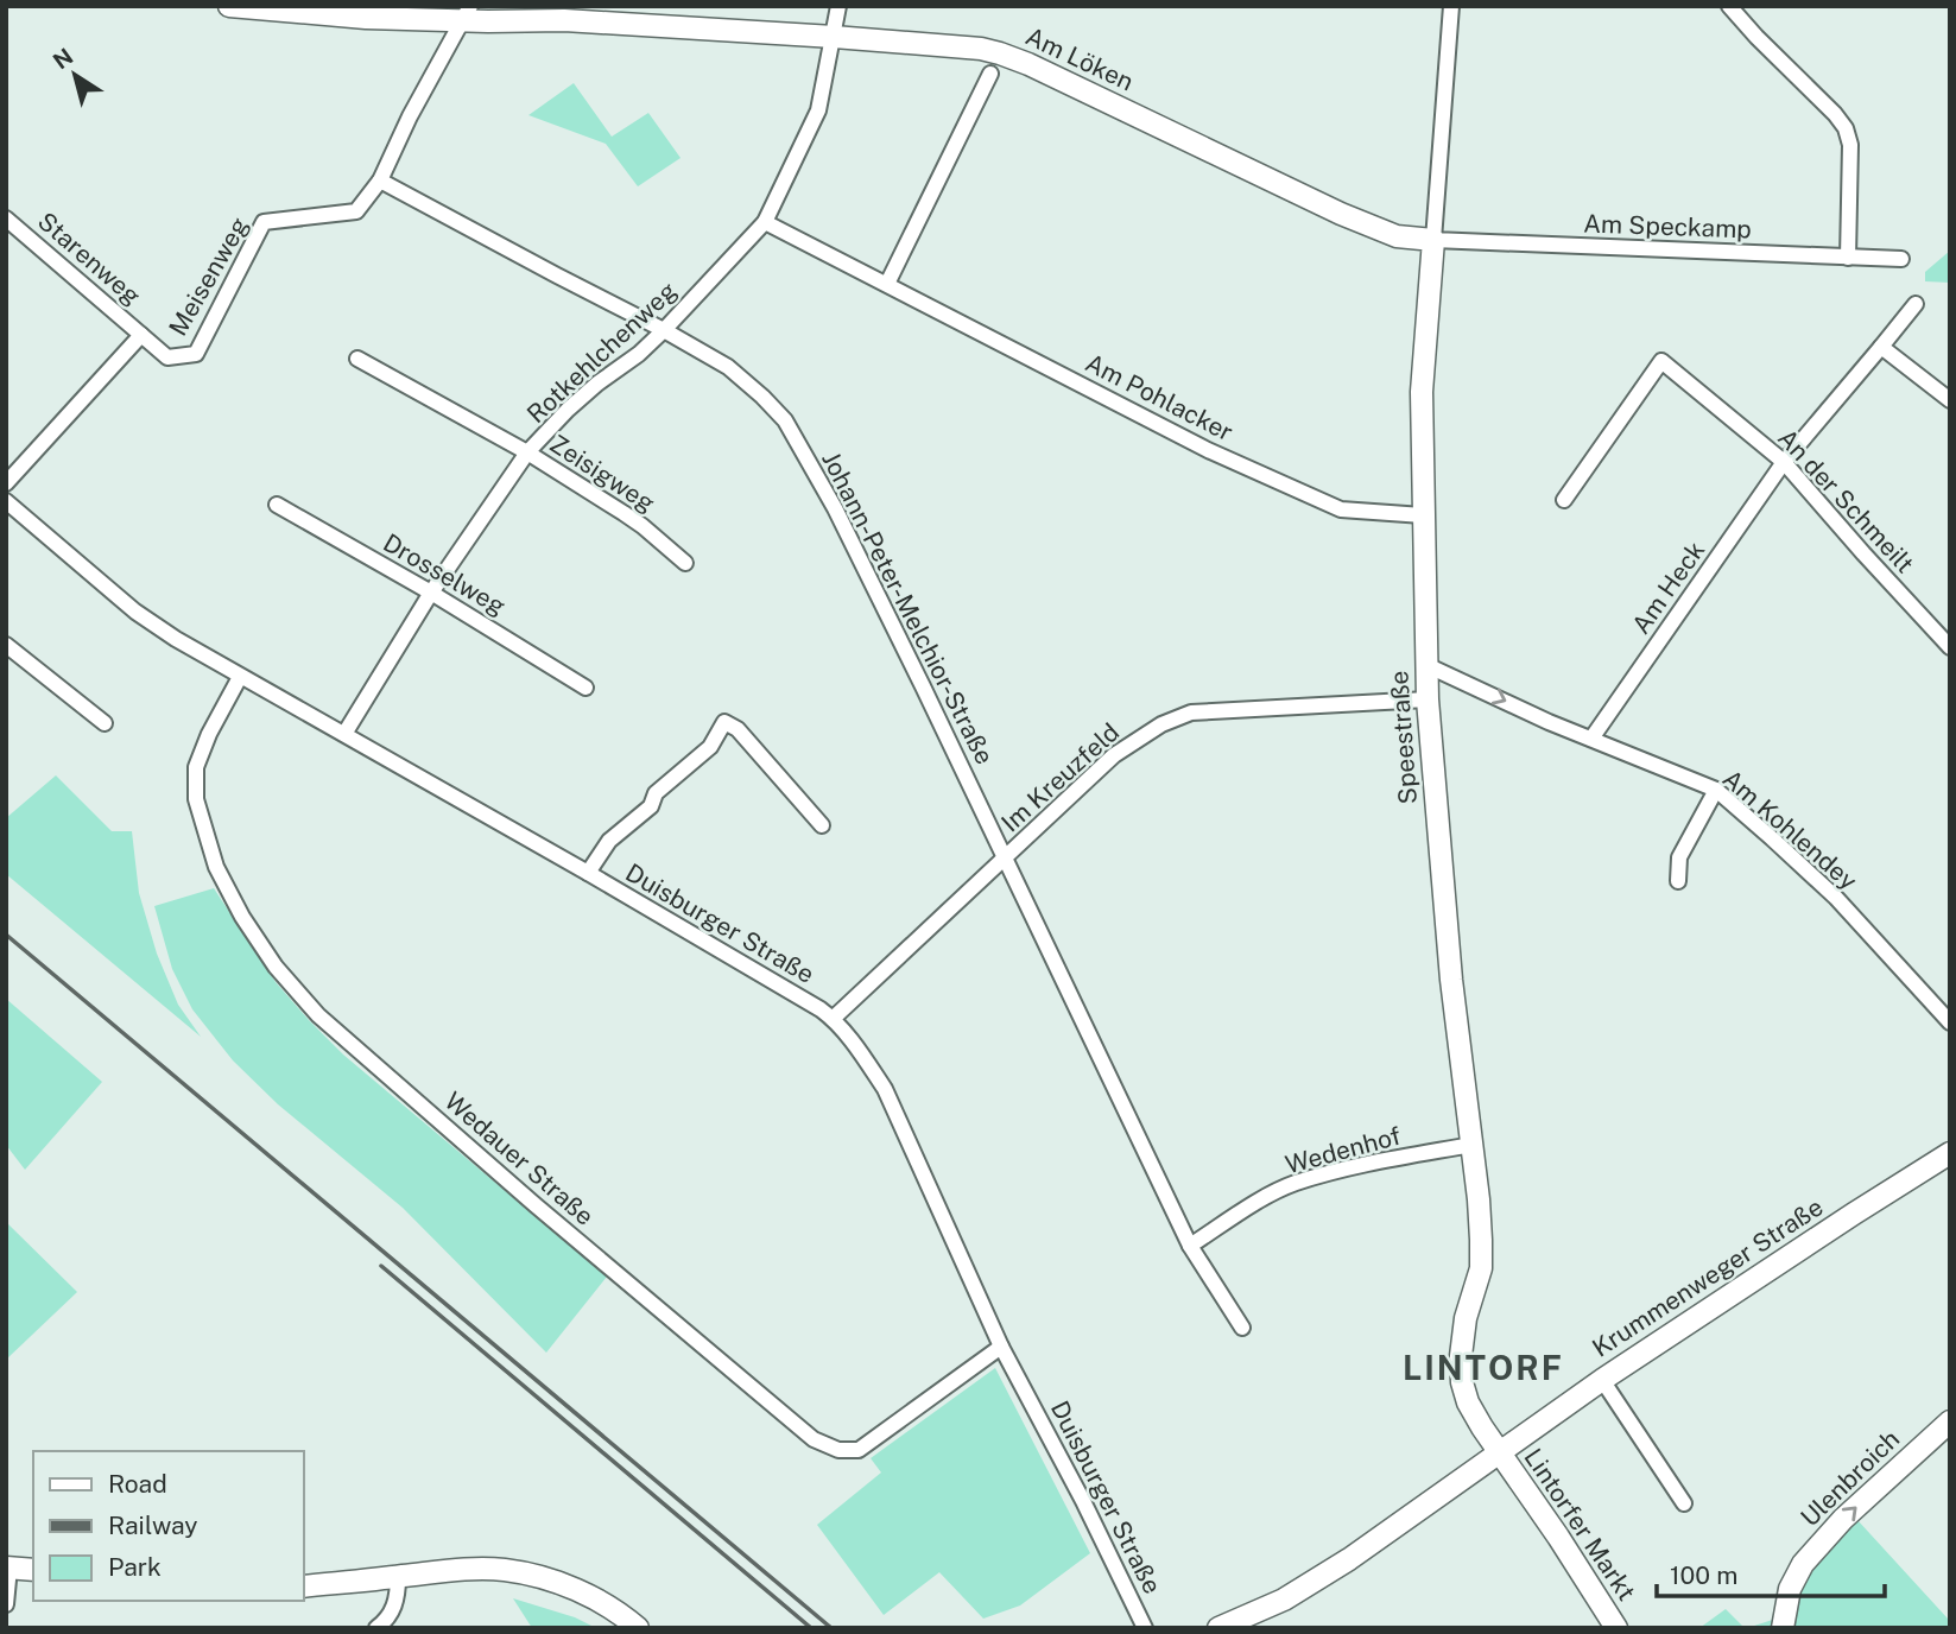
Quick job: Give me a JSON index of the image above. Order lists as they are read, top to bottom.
{
  "streets": {
    "street": [
      "Am Löken",
      "Am Speckamp",
      "Starenweg",
      "Meisenweg",
      "Rotkehlchenweg",
      "Am Pohlacker",
      "Zeisigweg",
      "An der Schmeilt",
      "Drosselweg",
      "Am Heck",
      "Johann-Peter-Melchior-Straße",
      "Speestraße",
      "Im Kreuzfeld",
      "Am Kohlendey",
      "Duisburger Straße",
      "Wedenhof",
      "Wedauer Straße",
      "Krummenweger Straße",
      "Ulenbroich",
      "Lintorfer Markt"
    ]
  },
  "crossings": [
    ["Am Löken", "Am Speckamp"],
    ["Am Löken", "Meisenweg"],
    ["Am Löken", "Rotkehlchenweg"],
    ["Am Löken", "Speestraße"],
    ["Am Speckamp", "Speestraße"],
    ["Starenweg", "Meisenweg"],
    ["Meisenweg", "Johann-Peter-Melchior-Straße"],
    ["Rotkehlchenweg", "Am Pohlacker"],
    ["Rotkehlchenweg", "Zeisigweg"],
    ["Rotkehlchenweg", "Drosselweg"],
    ["Rotkehlchenweg", "Johann-Peter-Melchior-Straße"],
    ["Rotkehlchenweg", "Duisburger Straße"],
    ["Am Pohlacker", "Speestraße"],
    ["An der Schmeilt", "Am Heck"],
    ["Am Heck", "Am Kohlendey"],
    ["Johann-Peter-Melchior-Straße", "Im Kreuzfeld"],
    ["Johann-Peter-Melchior-Straße", "Wedenhof"],
    ["Speestraße", "Im Kreuzfeld"],
    ["Speestraße", "Am Kohlendey"],
    ["Speestraße", "Wedenhof"],
    ["Speestraße", "Krummenweger Straße"],
    ["Speestraße", "Lintorfer Markt"],
    ["Im Kreuzfeld", "Duisburger Straße"],
    ["Duisburger Straße", "Wedauer Straße"],
    ["Krummenweger Straße", "Lintorfer Markt"]
  ],
  "one_way": ["Ulenbroich"],
  "districts": ["LINTORF"],
  "legend": ["Road", "Railway", "Park"],
  "scale_bar": "100 m",
  "north": "top left"
}
